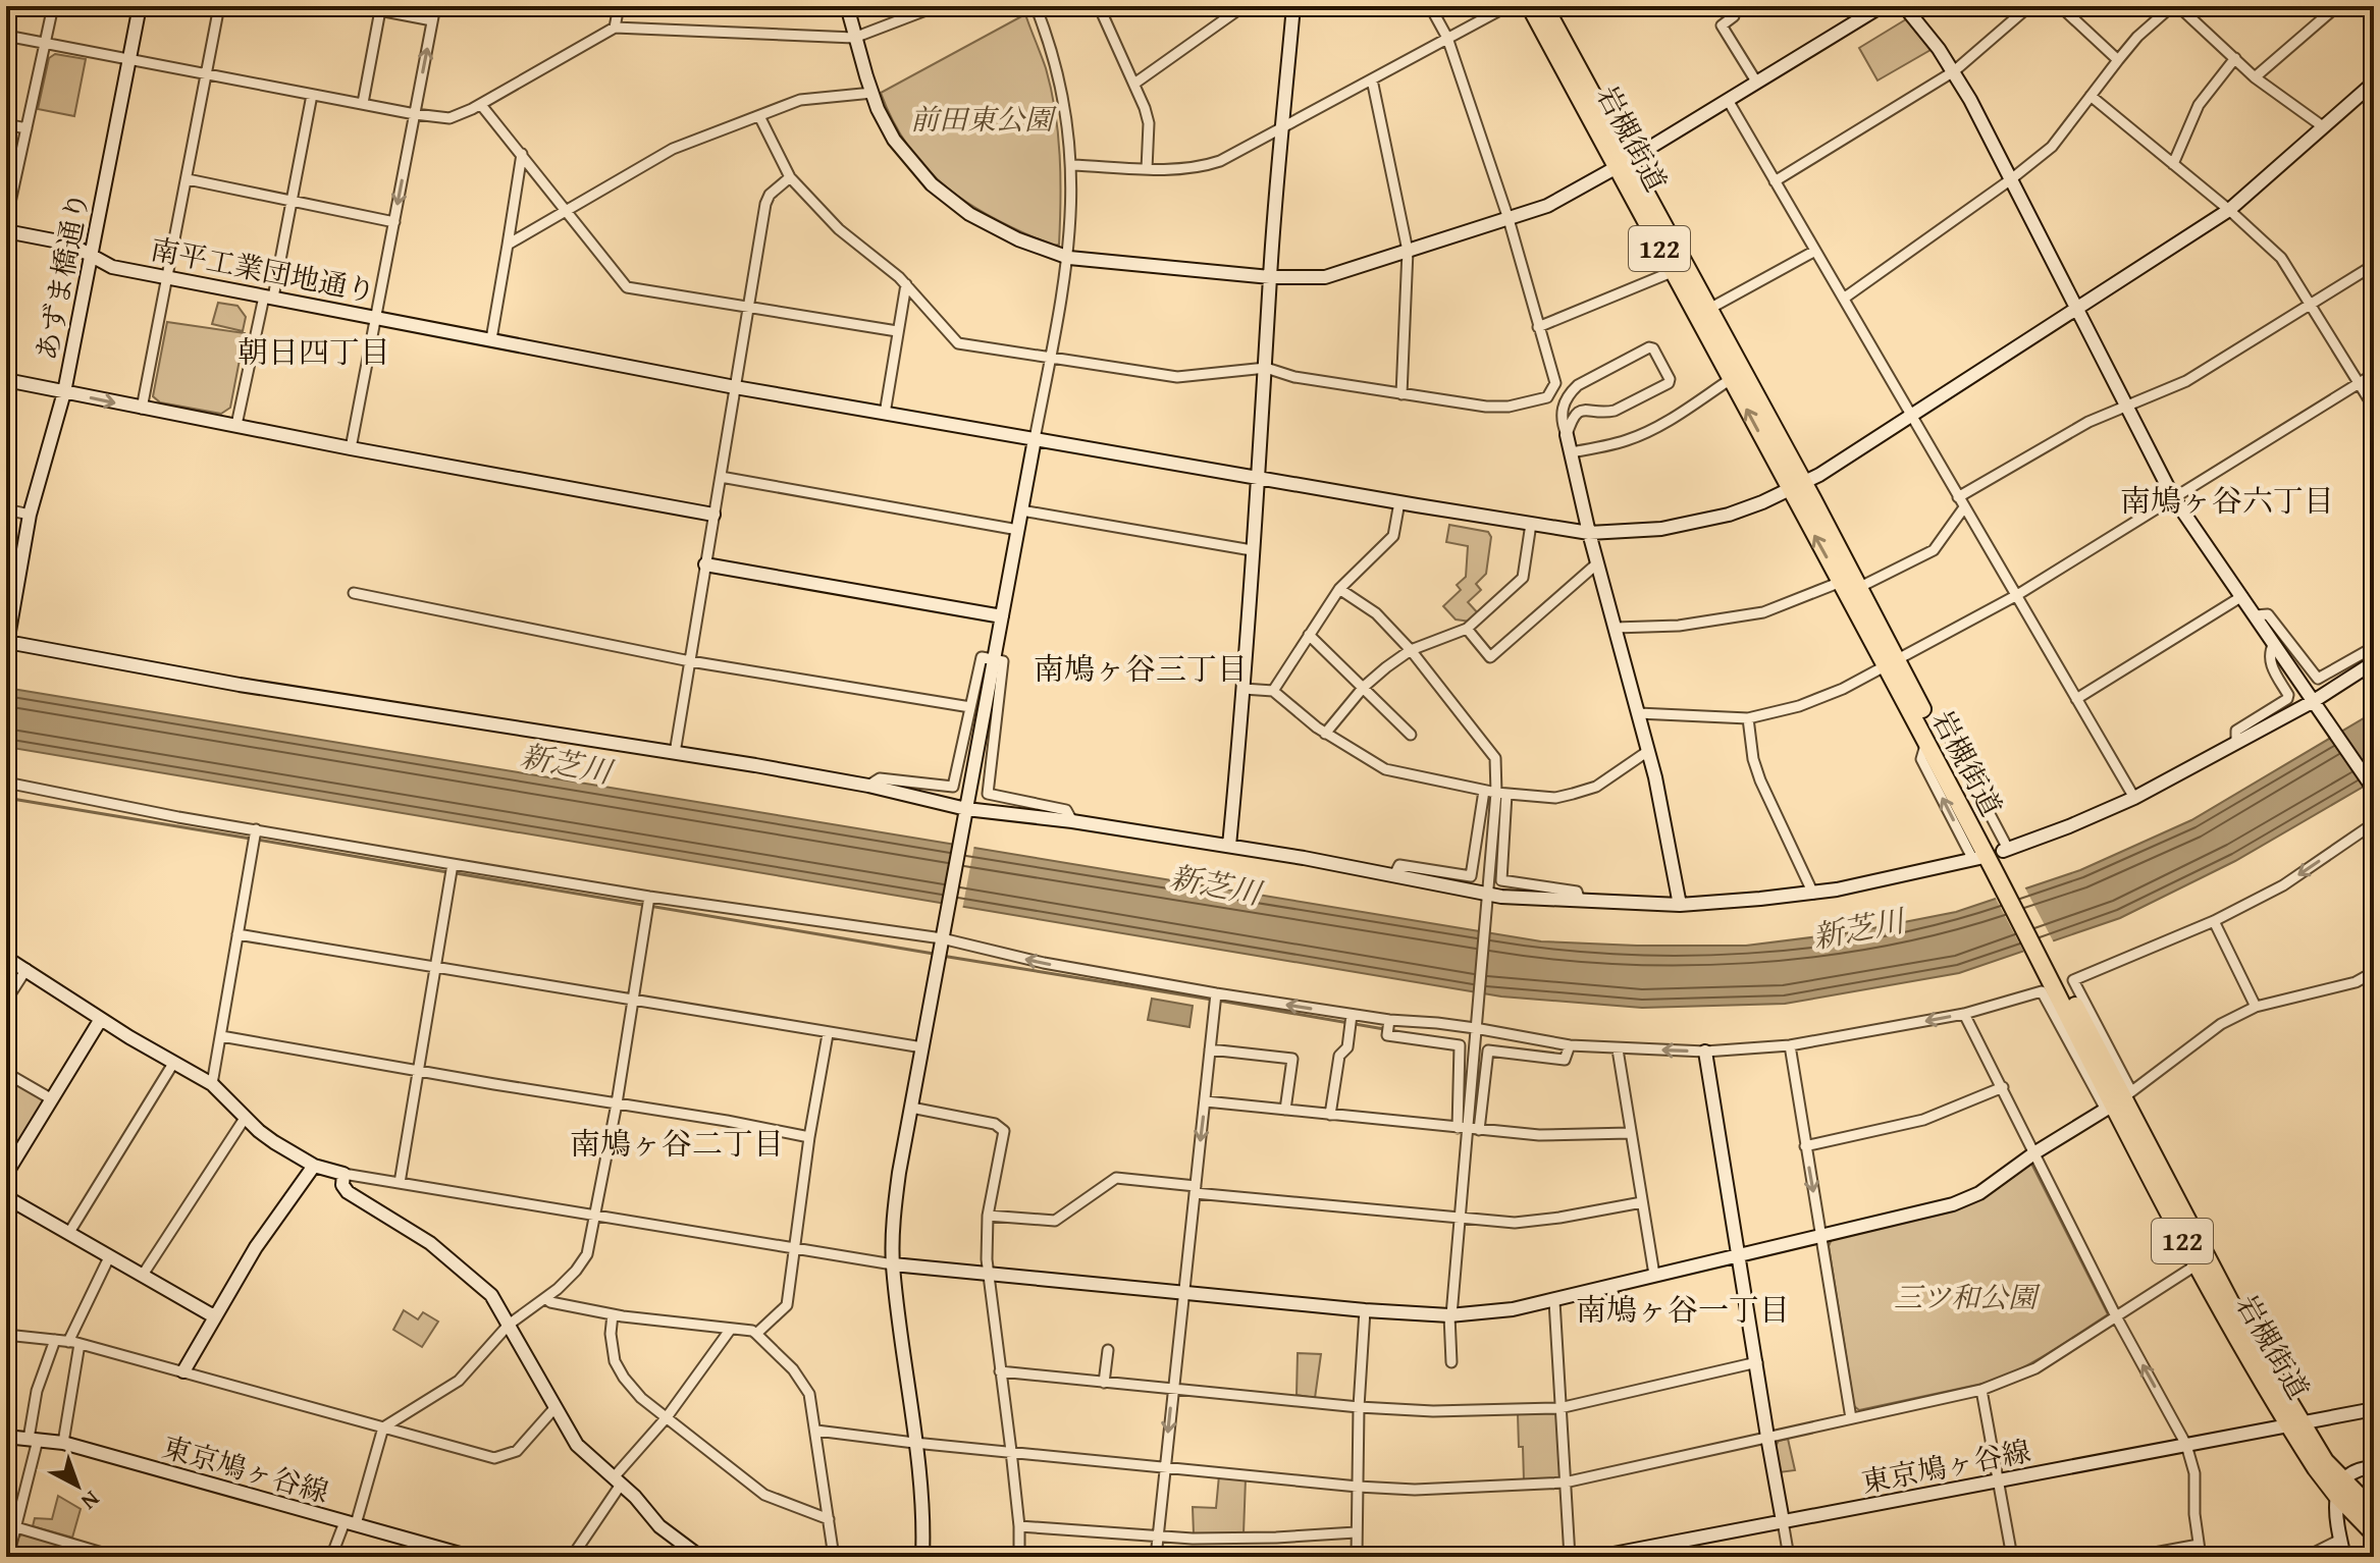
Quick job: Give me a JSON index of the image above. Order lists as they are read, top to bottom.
{
  "streets": {
    "highway": ["岩槻街道", "122"],
    "street": ["南平工業団地通り", "あずま橋通り", "東京鳩ヶ谷線"]
  },
  "crossings": [
    ["岩槻街道", "南平工業団地通り"],
    ["岩槻街道", "東京鳩ヶ谷線"],
    ["南平工業団地通り", "あずま橋通り"]
  ],
  "districts": [
    "朝日四丁目",
    "南鳩ヶ谷六丁目",
    "南鳩ヶ谷三丁目",
    "南鳩ヶ谷二丁目",
    "南鳩ヶ谷一丁目"
  ],
  "water": ["新芝川"],
  "parks": ["前田東公園", "三ツ和公園"],
  "north": "bottom right"
}
